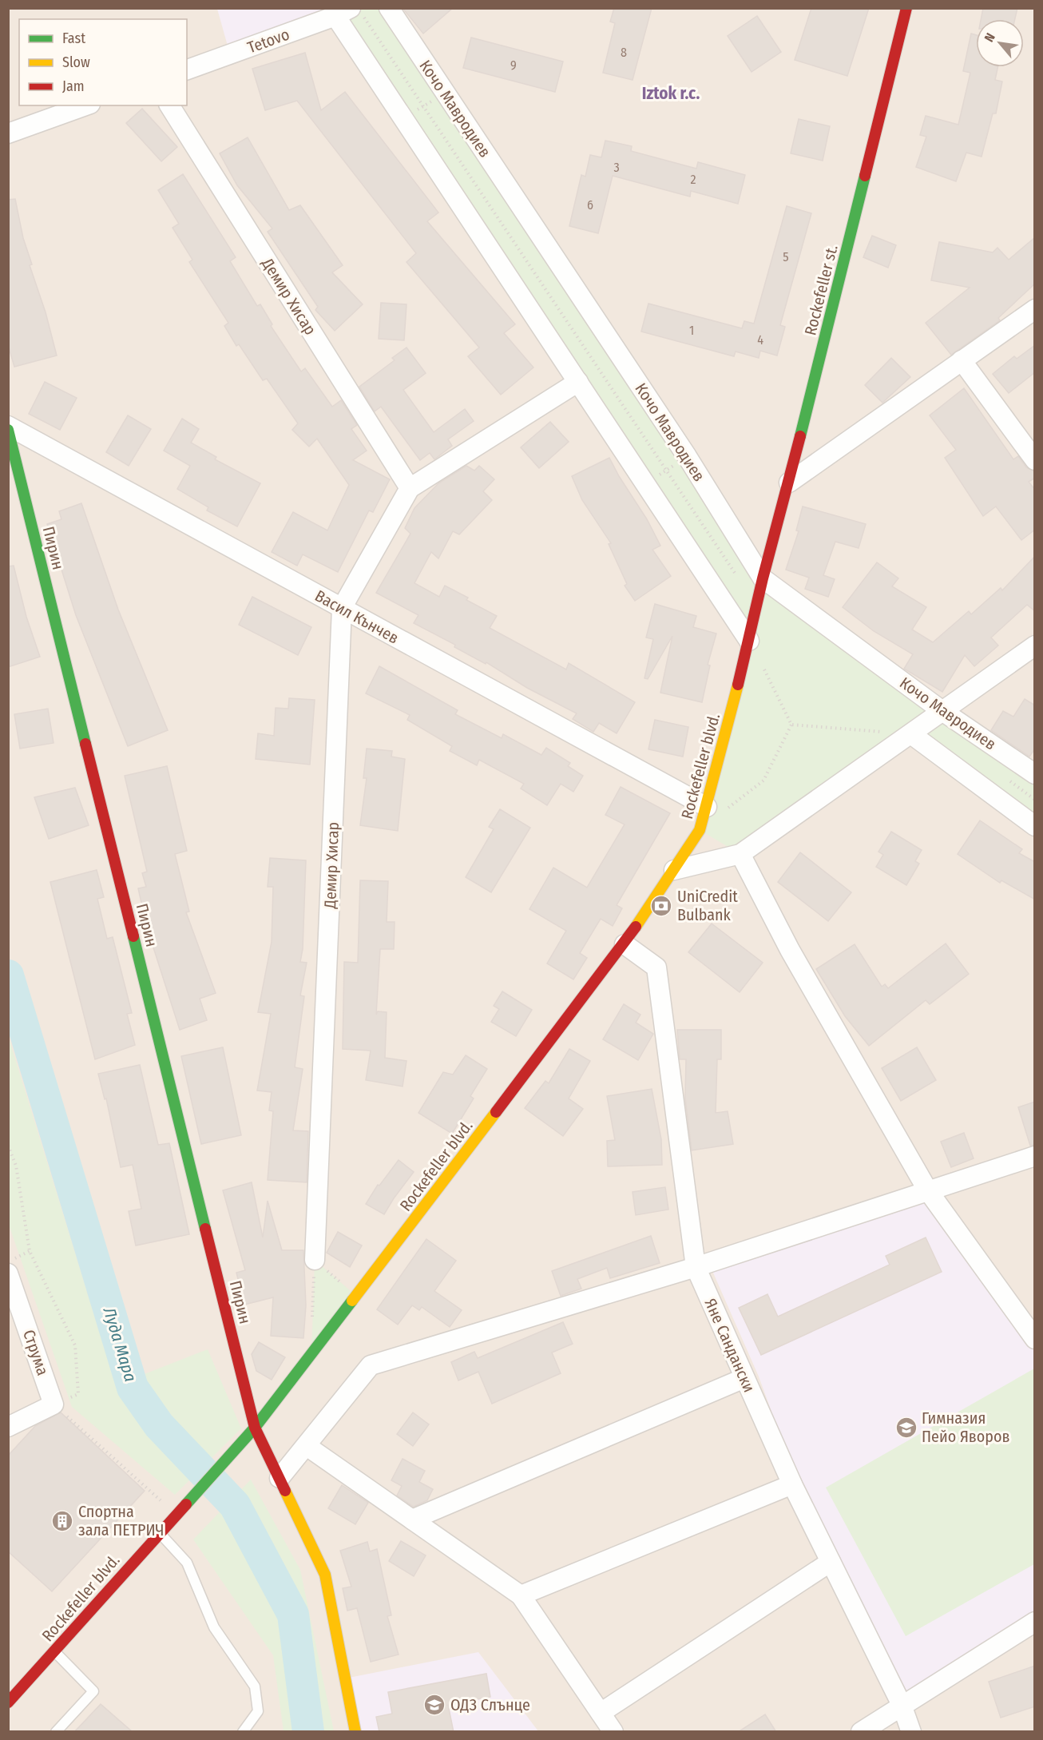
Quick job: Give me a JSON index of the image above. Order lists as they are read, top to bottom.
{
  "streets": {
    "main road": ["Rockefeller st.", "Пирин", "Rockefeller blvd."],
    "street": [
      "Tetovo",
      "Кочо Мавродиев",
      "Демир Хисар",
      "Васил Кънчев",
      "Яне Сандански",
      "Струма"
    ]
  },
  "crossings": [
    ["Кочо Мавродиев", "Rockefeller st."],
    ["Кочо Мавродиев", "Rockefeller blvd."],
    ["Rockefeller st.", "Rockefeller blvd."],
    ["Демир Хисар", "Васил Кънчев"],
    ["Пирин", "Rockefeller blvd."],
    ["Васил Кънчев", "Rockefeller blvd."],
    ["Rockefeller blvd.", "Яне Сандански"]
  ],
  "districts": ["Iztok r.c."],
  "water": ["Луда Мара"],
  "places": {
    "bank": ["UniCredit Bulbank"],
    "school or university": ["Гимназия Пейо Яворов", "ОДЗ Слънце"],
    "building": ["Спортна зала ПЕТРИЧ"]
  },
  "house_numbers": [
    "8",
    "9",
    "3",
    "2",
    "6",
    "5",
    "1",
    "4"
  ],
  "legend": ["Fast", "Slow", "Jam"],
  "north": "top left"
}
